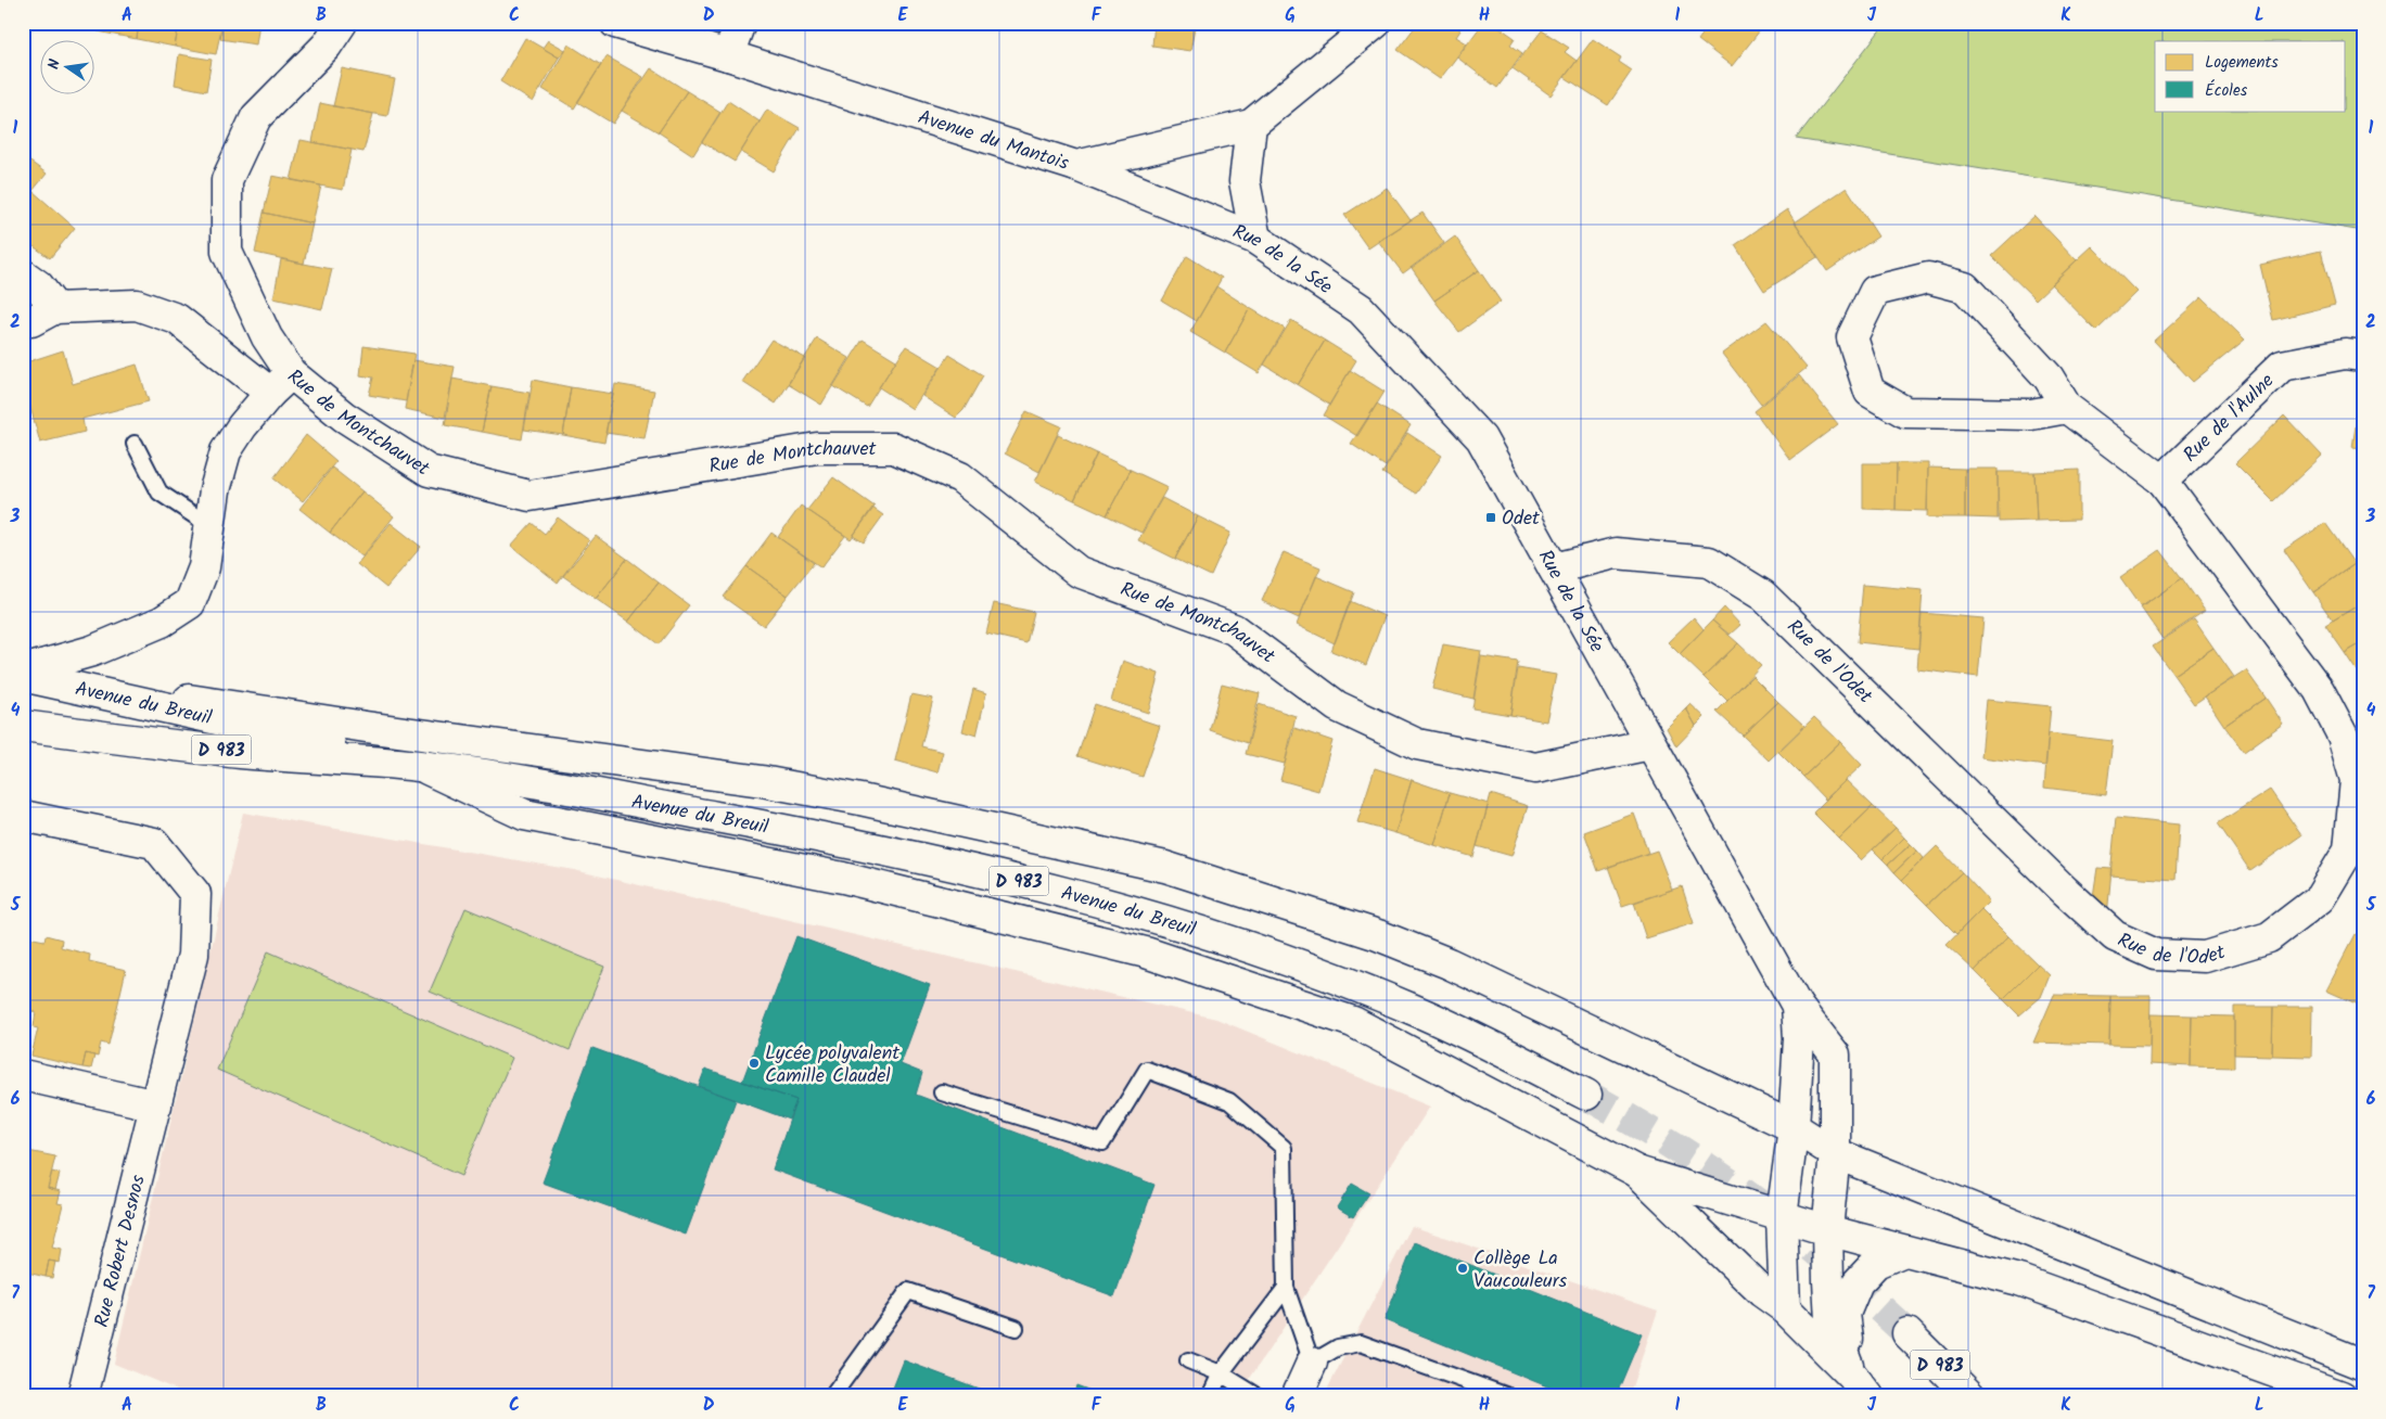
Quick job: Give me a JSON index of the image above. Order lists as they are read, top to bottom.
{
  "streets": {
    "street": [
      "Avenue du Mantois",
      "Rue de la Sée",
      "Rue de l'Aulne",
      "Rue de Montchauvet",
      "Rue de l'Odet",
      "Avenue du Breuil",
      "D 983",
      "Rue Robert Desnos"
    ]
  },
  "crossings": [
    ["Avenue du Mantois", "Rue de la Sée"],
    ["Rue de la Sée", "Rue de Montchauvet"],
    ["Rue de la Sée", "Rue de l'Odet"],
    ["Rue de l'Aulne", "Rue de l'Odet"]
  ],
  "places": {
    "transit": ["Odet"],
    "other": ["Lycée polyvalent Camille Claudel", "Collège La Vaucouleurs"]
  },
  "legend": ["Logements", "Écoles"],
  "north": "left",
  "grid": {
    "columns": [
      "A",
      "B",
      "C",
      "D",
      "E",
      "F",
      "G",
      "H",
      "I",
      "J",
      "K",
      "L"
    ],
    "rows": [
      "1",
      "2",
      "3",
      "4",
      "5",
      "6",
      "7"
    ]
  }
}
